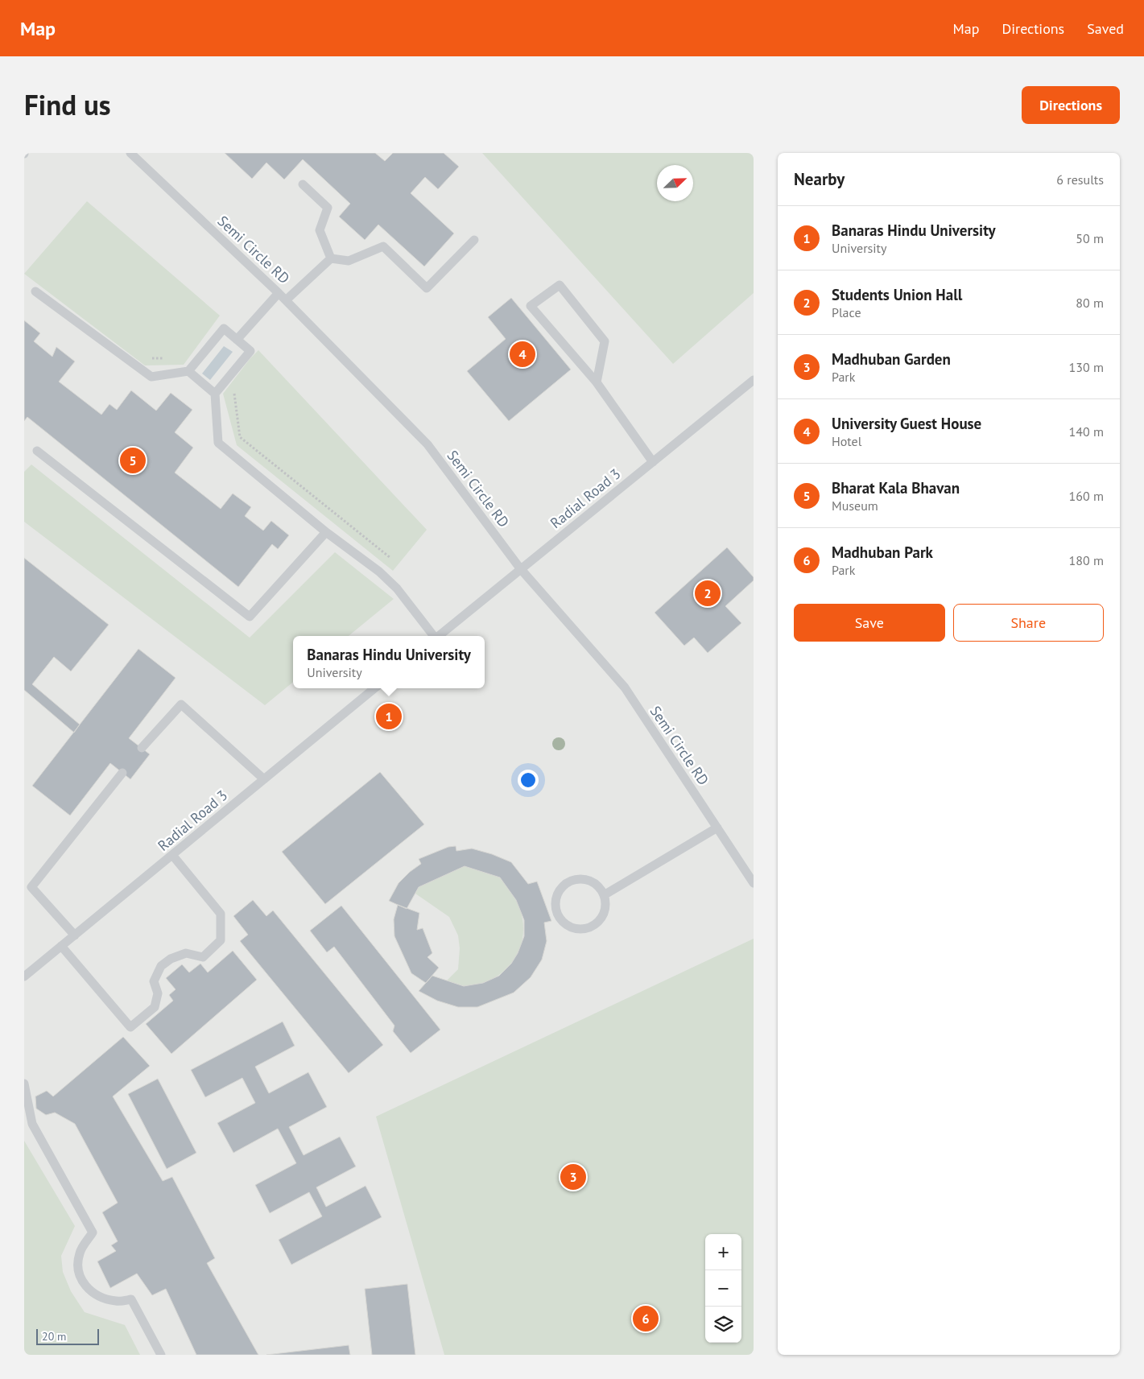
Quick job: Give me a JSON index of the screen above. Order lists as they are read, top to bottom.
{
  "streets": {
    "lane": ["Semi Circle RD", "Radial Road 3"]
  },
  "crossings": [
    ["Semi Circle RD", "Radial Road 3"]
  ],
  "scale_bar": "20 m",
  "north": "top right",
  "page": {
    "header": "Map",
    "nav": ["Map", "Directions", "Saved"],
    "title": "Find us",
    "buttons": [
      "Directions",
      ["Save", "Share"]
    ],
    "heading": ["Nearby", "6 results"],
    "list": [
      {
        "mark": "1",
        "name": "Banaras Hindu University",
        "note": "University",
        "value": "50 m"
      },
      {
        "mark": "2",
        "name": "Students Union Hall",
        "note": "Place",
        "value": "80 m"
      },
      {
        "mark": "3",
        "name": "Madhuban Garden",
        "note": "Park",
        "value": "130 m"
      },
      {
        "mark": "4",
        "name": "University Guest House",
        "note": "Hotel",
        "value": "140 m"
      },
      {
        "mark": "5",
        "name": "Bharat Kala Bhavan",
        "note": "Museum",
        "value": "160 m"
      },
      {
        "mark": "6",
        "name": "Madhuban Park",
        "note": "Park",
        "value": "180 m"
      }
    ],
    "pins": [
      "4",
      "5",
      "2",
      "1",
      "3",
      "6"
    ],
    "popup": ["Banaras Hindu University", "University"],
    "map_buttons": ["+", "−"],
    "scale": "20 m"
  }
}
